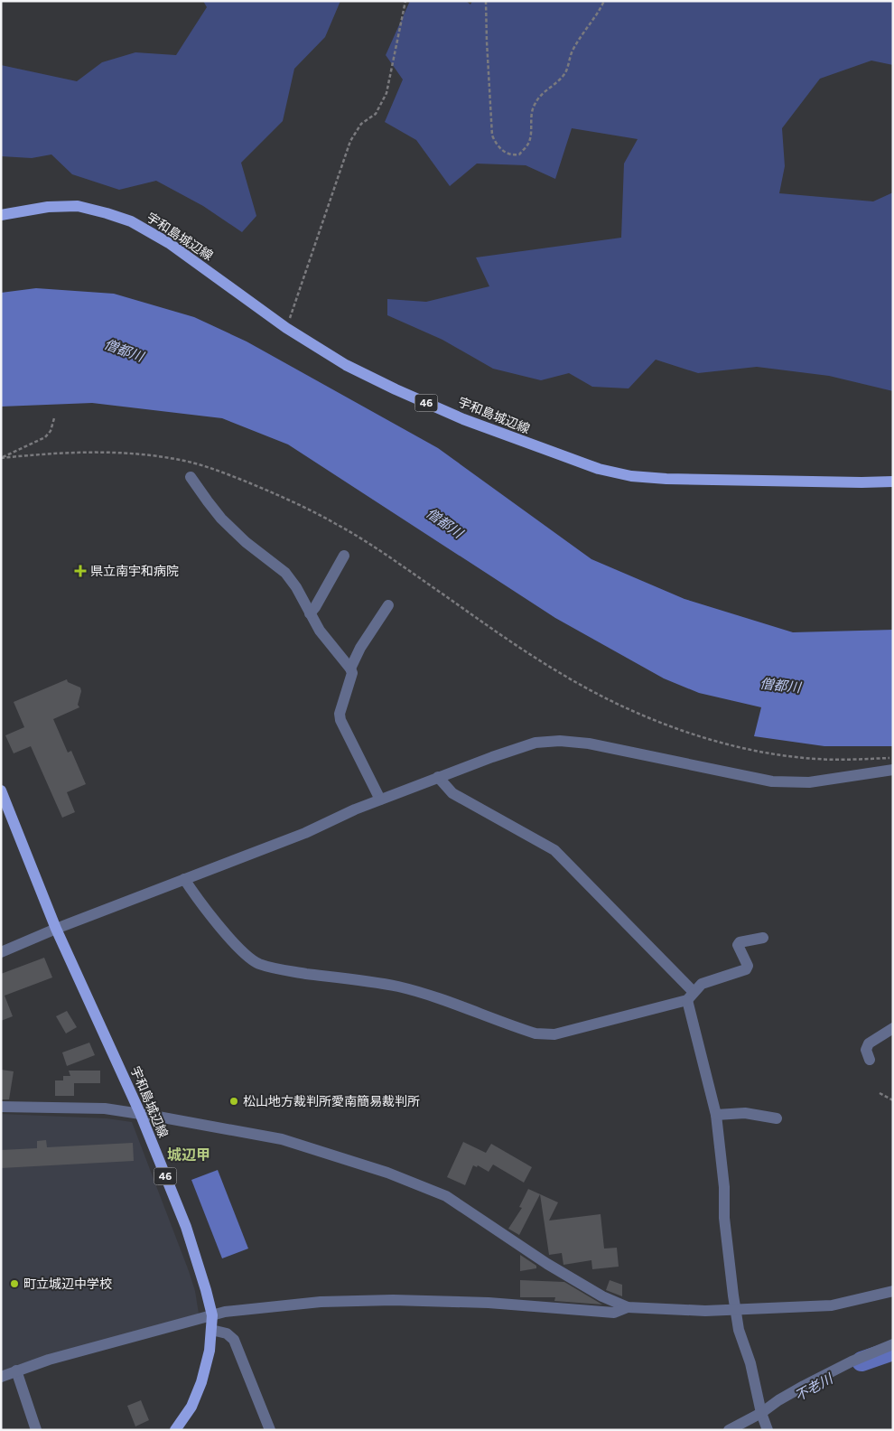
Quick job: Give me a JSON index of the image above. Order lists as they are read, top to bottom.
{
  "streets": {
    "main road": ["宇和島城辺線", "46"]
  },
  "districts": ["城辺甲"],
  "water": ["僧都川", "不老川"],
  "places": {
    "health": ["県立南宇和病院"],
    "other": ["松山地方裁判所愛南簡易裁判所", "町立城辺中学校"]
  }
}
